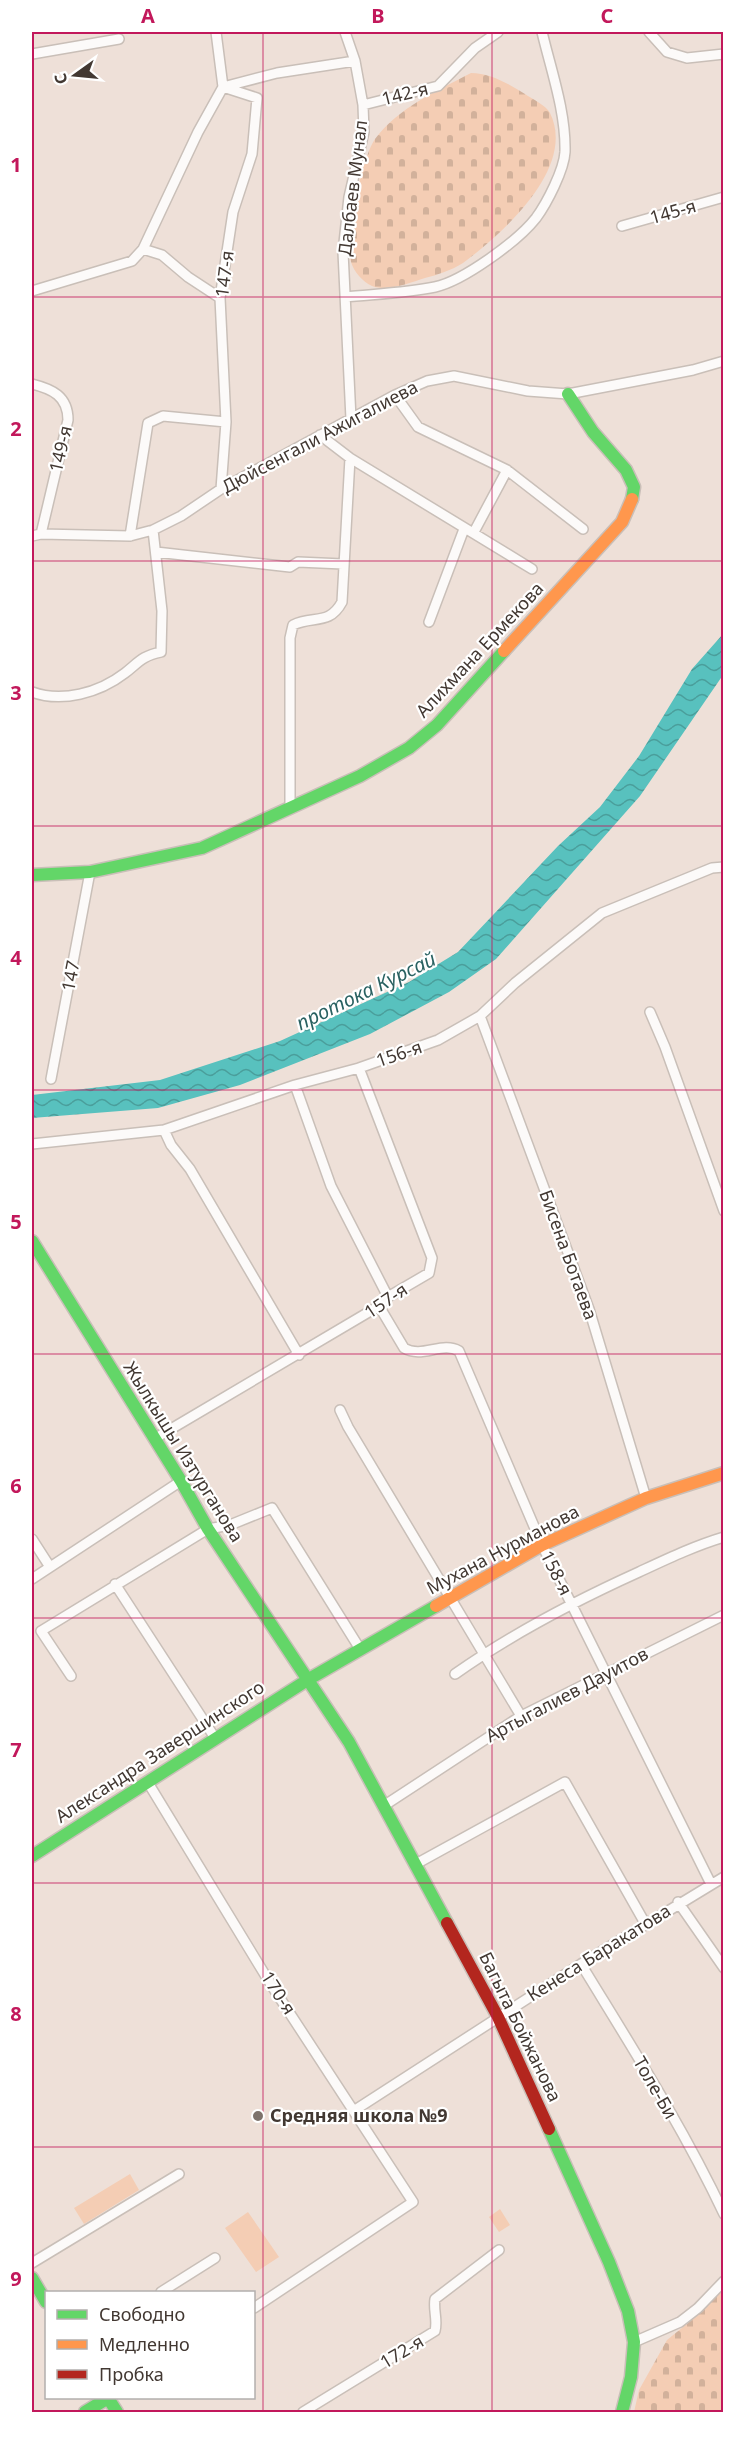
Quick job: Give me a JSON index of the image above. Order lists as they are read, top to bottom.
{
  "streets": {
    "street": [
      "142-я",
      "Далбаев Мунал",
      "145-я",
      "147-я",
      "Дюйсенгали Ажигалиева",
      "149-я",
      "Алихмана Ермекова",
      "147",
      "156-я",
      "Бисена Ботаева",
      "157-я",
      "Жылкышы Изтурганова",
      "Мухана Нурманова",
      "158-я",
      "Артыгалиев Дауитов",
      "Александра Завершинского",
      "Кенеса Баракатова",
      "170-я",
      "Багыта Бойжанова",
      "Толе-Би",
      "172-я"
    ]
  },
  "crossings": [
    ["142-я", "Далбаев Мунал"],
    ["Далбаев Мунал", "Дюйсенгали Ажигалиева"],
    ["147-я", "Дюйсенгали Ажигалиева"],
    ["Дюйсенгали Ажигалиева", "149-я"],
    ["Дюйсенгали Ажигалиева", "Алихмана Ермекова"],
    ["Алихмана Ермекова", "147"],
    ["156-я", "Бисена Ботаева"],
    ["156-я", "157-я"],
    ["Бисена Ботаева", "Мухана Нурманова"],
    ["157-я", "Жылкышы Изтурганова"],
    ["157-я", "158-я"],
    ["Жылкышы Изтурганова", "Мухана Нурманова"],
    ["Жылкышы Изтурганова", "Александра Завершинского"],
    ["Жылкышы Изтурганова", "Багыта Бойжанова"],
    ["Мухана Нурманова", "158-я"],
    ["Мухана Нурманова", "Александра Завершинского"],
    ["Мухана Нурманова", "Багыта Бойжанова"],
    ["158-я", "Артыгалиев Дауитов"],
    ["158-я", "Кенеса Баракатова"],
    ["Артыгалиев Дауитов", "Багыта Бойжанова"],
    ["Александра Завершинского", "170-я"],
    ["Александра Завершинского", "Багыта Бойжанова"],
    ["Кенеса Баракатова", "170-я"],
    ["Кенеса Баракатова", "Багыта Бойжанова"],
    ["Кенеса Баракатова", "Толе-Би"]
  ],
  "water": ["протока Курсай"],
  "places": ["Средняя школа №9"],
  "legend": ["Свободно", "Медленно", "Пробка"],
  "north": "left",
  "grid": {
    "columns": ["A", "B", "C"],
    "rows": [
      "1",
      "2",
      "3",
      "4",
      "5",
      "6",
      "7",
      "8",
      "9"
    ]
  }
}
